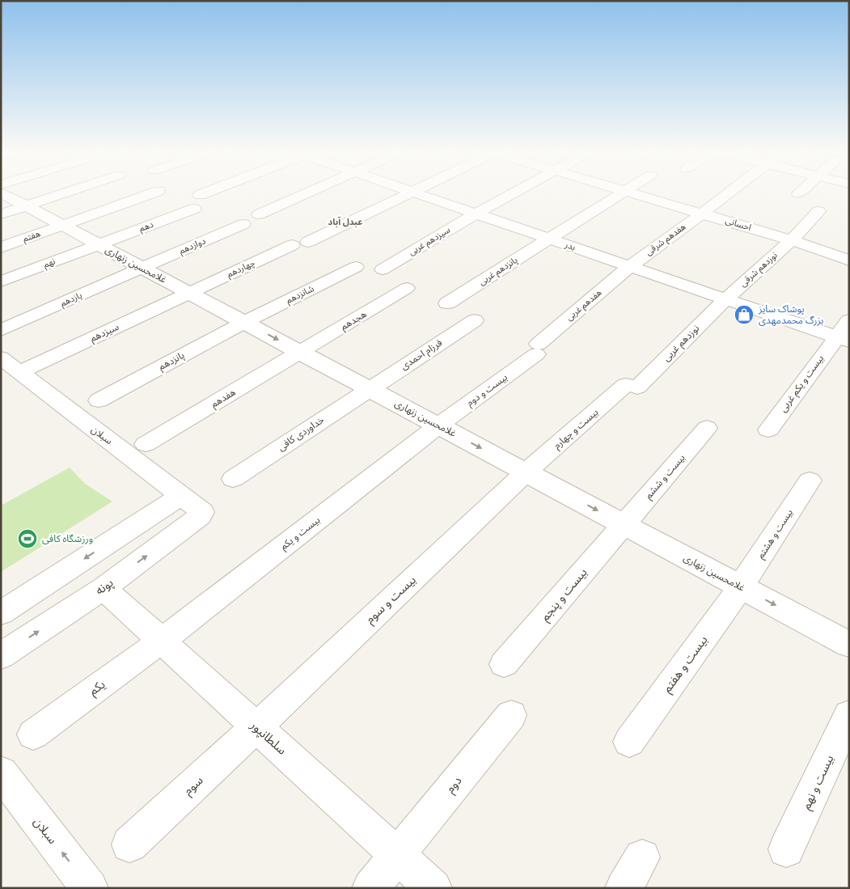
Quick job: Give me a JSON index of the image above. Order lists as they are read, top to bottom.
{
  "streets": {
    "street": [
      "احسانی",
      "دهم",
      "هفتم",
      "هفدهم شرقی",
      "سیزدهم غربی",
      "دوازدهم",
      "بدر",
      "نهم",
      "غلامحسین زنهاری",
      "چهاردهم",
      "نوزدهم شرقی",
      "پانزدهم غربی",
      "شانزدهم",
      "یازدهم",
      "هفدهم غربی",
      "هجدهم",
      "سیزدهم",
      "نوزدهم غربی",
      "فرزام احمدی",
      "پانزدهم",
      "بیست و یکم غربی",
      "بیست و دوم",
      "هفدهم",
      "بیست و چهارم",
      "خداوردی کافی",
      "سبلان",
      "بیست و ششم",
      "بیست و یکم",
      "بیست و هشتم",
      "پونه",
      "بیست و پنجم",
      "بیست و سوم",
      "بیست و هفتم",
      "یکم",
      "سلطانپور",
      "بیست و نهم",
      "دوم",
      "سوم"
    ]
  },
  "crossings": [
    ["احسانی", "هفدهم شرقی"],
    ["احسانی", "نوزدهم شرقی"],
    ["دهم", "نهم"],
    ["دهم", "غلامحسین زنهاری"],
    ["هفتم", "غلامحسین زنهاری"],
    ["هفدهم شرقی", "بدر"],
    ["هفدهم شرقی", "هفدهم غربی"],
    ["سیزدهم غربی", "بدر"],
    ["دوازدهم", "غلامحسین زنهاری"],
    ["دوازدهم", "یازدهم"],
    ["بدر", "چهاردهم"],
    ["بدر", "نوزدهم شرقی"],
    ["بدر", "پانزدهم غربی"],
    ["بدر", "هفدهم غربی"],
    ["بدر", "نوزدهم غربی"],
    ["بدر", "بیست و یکم غربی"],
    ["نهم", "غلامحسین زنهاری"],
    ["غلامحسین زنهاری", "چهاردهم"],
    ["غلامحسین زنهاری", "شانزدهم"],
    ["غلامحسین زنهاری", "یازدهم"],
    ["غلامحسین زنهاری", "هجدهم"],
    ["غلامحسین زنهاری", "سیزدهم"],
    ["غلامحسین زنهاری", "فرزام احمدی"],
    ["غلامحسین زنهاری", "پانزدهم"],
    ["غلامحسین زنهاری", "بیست و دوم"],
    ["غلامحسین زنهاری", "هفدهم"],
    ["غلامحسین زنهاری", "بیست و چهارم"],
    ["غلامحسین زنهاری", "خداوردی کافی"],
    ["غلامحسین زنهاری", "بیست و ششم"],
    ["غلامحسین زنهاری", "بیست و یکم"],
    ["غلامحسین زنهاری", "بیست و هشتم"],
    ["غلامحسین زنهاری", "بیست و پنجم"],
    ["غلامحسین زنهاری", "بیست و سوم"],
    ["غلامحسین زنهاری", "بیست و هفتم"],
    ["چهاردهم", "سیزدهم"],
    ["نوزدهم شرقی", "نوزدهم غربی"],
    ["شانزدهم", "پانزدهم"],
    ["هفدهم غربی", "بیست و دوم"],
    ["هجدهم", "هفدهم"],
    ["سیزدهم", "سبلان"],
    ["نوزدهم غربی", "بیست و چهارم"],
    ["فرزام احمدی", "خداوردی کافی"],
    ["بیست و دوم", "بیست و یکم"],
    ["بیست و چهارم", "بیست و سوم"],
    ["سبلان", "پونه"],
    ["بیست و ششم", "بیست و پنجم"],
    ["بیست و یکم", "یکم"],
    ["بیست و یکم", "سلطانپور"],
    ["بیست و هشتم", "بیست و هفتم"],
    ["پونه", "سلطانپور"],
    ["بیست و سوم", "سلطانپور"],
    ["بیست و سوم", "سوم"],
    ["یکم", "سلطانپور"],
    ["سلطانپور", "دوم"],
    ["سلطانپور", "سوم"]
  ],
  "one_way": ["غلامحسین زنهاری", "سبلان"],
  "districts": ["عبدل آباد"],
  "places": {
    "shop": ["پوشاک سایز بزرگ محمدمهدی"],
    "sports": ["ورزشگاه کافی"]
  }
}
